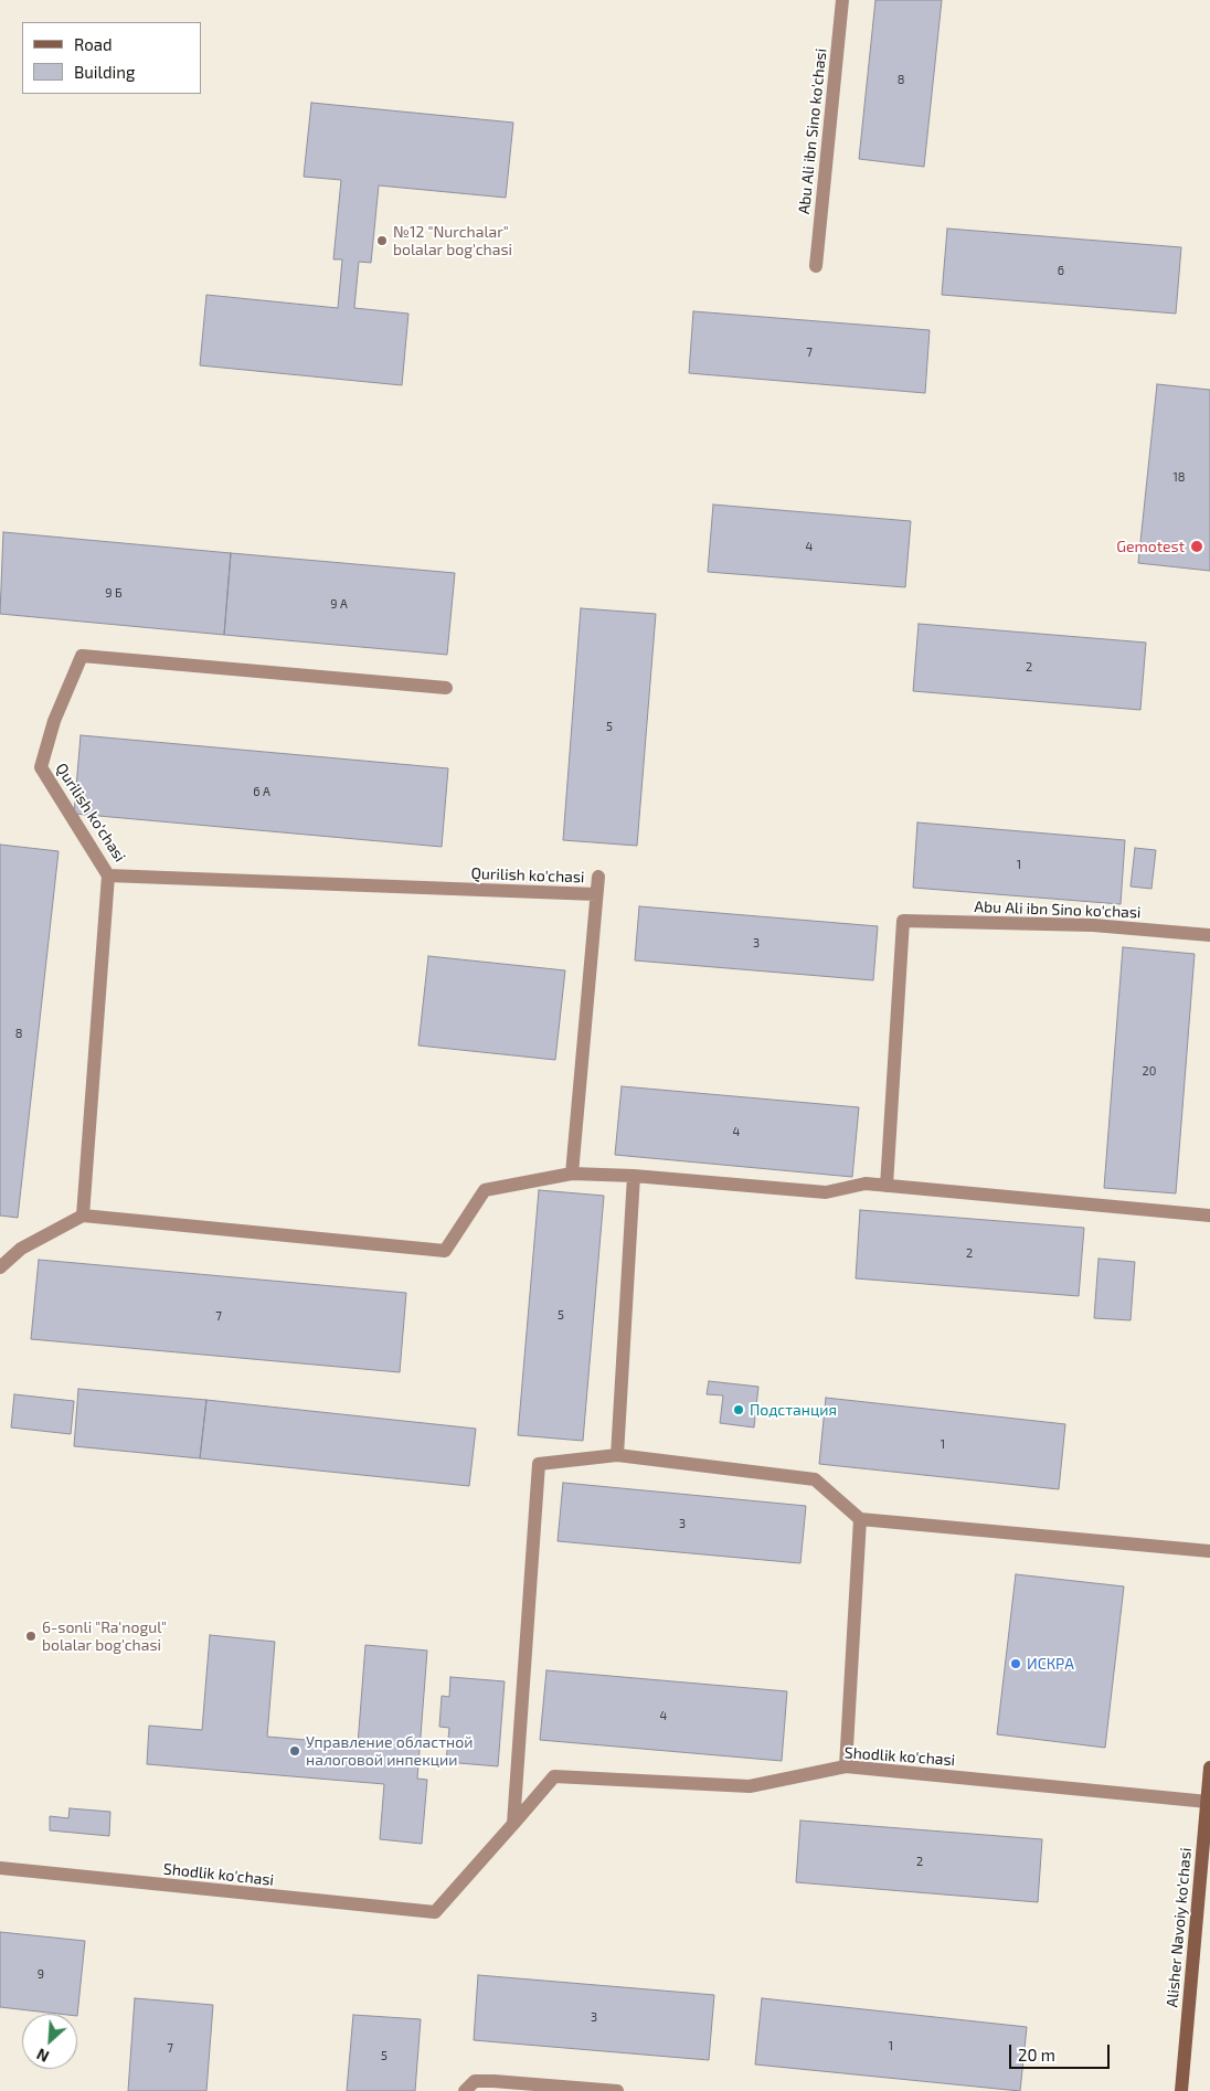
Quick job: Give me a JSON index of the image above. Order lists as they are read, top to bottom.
{
  "streets": {
    "main road": ["Alisher Navoiy ko'chasi"],
    "street": ["Abu Ali ibn Sino ko'chasi", "Qurilish ko'chasi", "Shodlik ko'chasi"]
  },
  "crossings": [
    ["Shodlik ko'chasi", "Alisher Navoiy ko'chasi"]
  ],
  "places": [
    "№12 \"Nurchalar\" bolalar bog'chasi",
    "Gemotest",
    "Подстанция",
    "6-sonli \"Ra'nogul\" bolalar bog'chasi",
    "ИСКРА",
    "Управление областной налоговой инпекции"
  ],
  "house_numbers": [
    "8",
    "6",
    "7",
    "18",
    "4",
    "9 Б",
    "9 А",
    "2",
    "5",
    "6 А",
    "1",
    "3",
    "8",
    "20",
    "4",
    "2",
    "5",
    "7",
    "1",
    "3",
    "4",
    "2",
    "9",
    "3",
    "1",
    "7",
    "5"
  ],
  "legend": ["Road", "Building"],
  "scale_bar": "20 m",
  "north": "bottom left"
}
